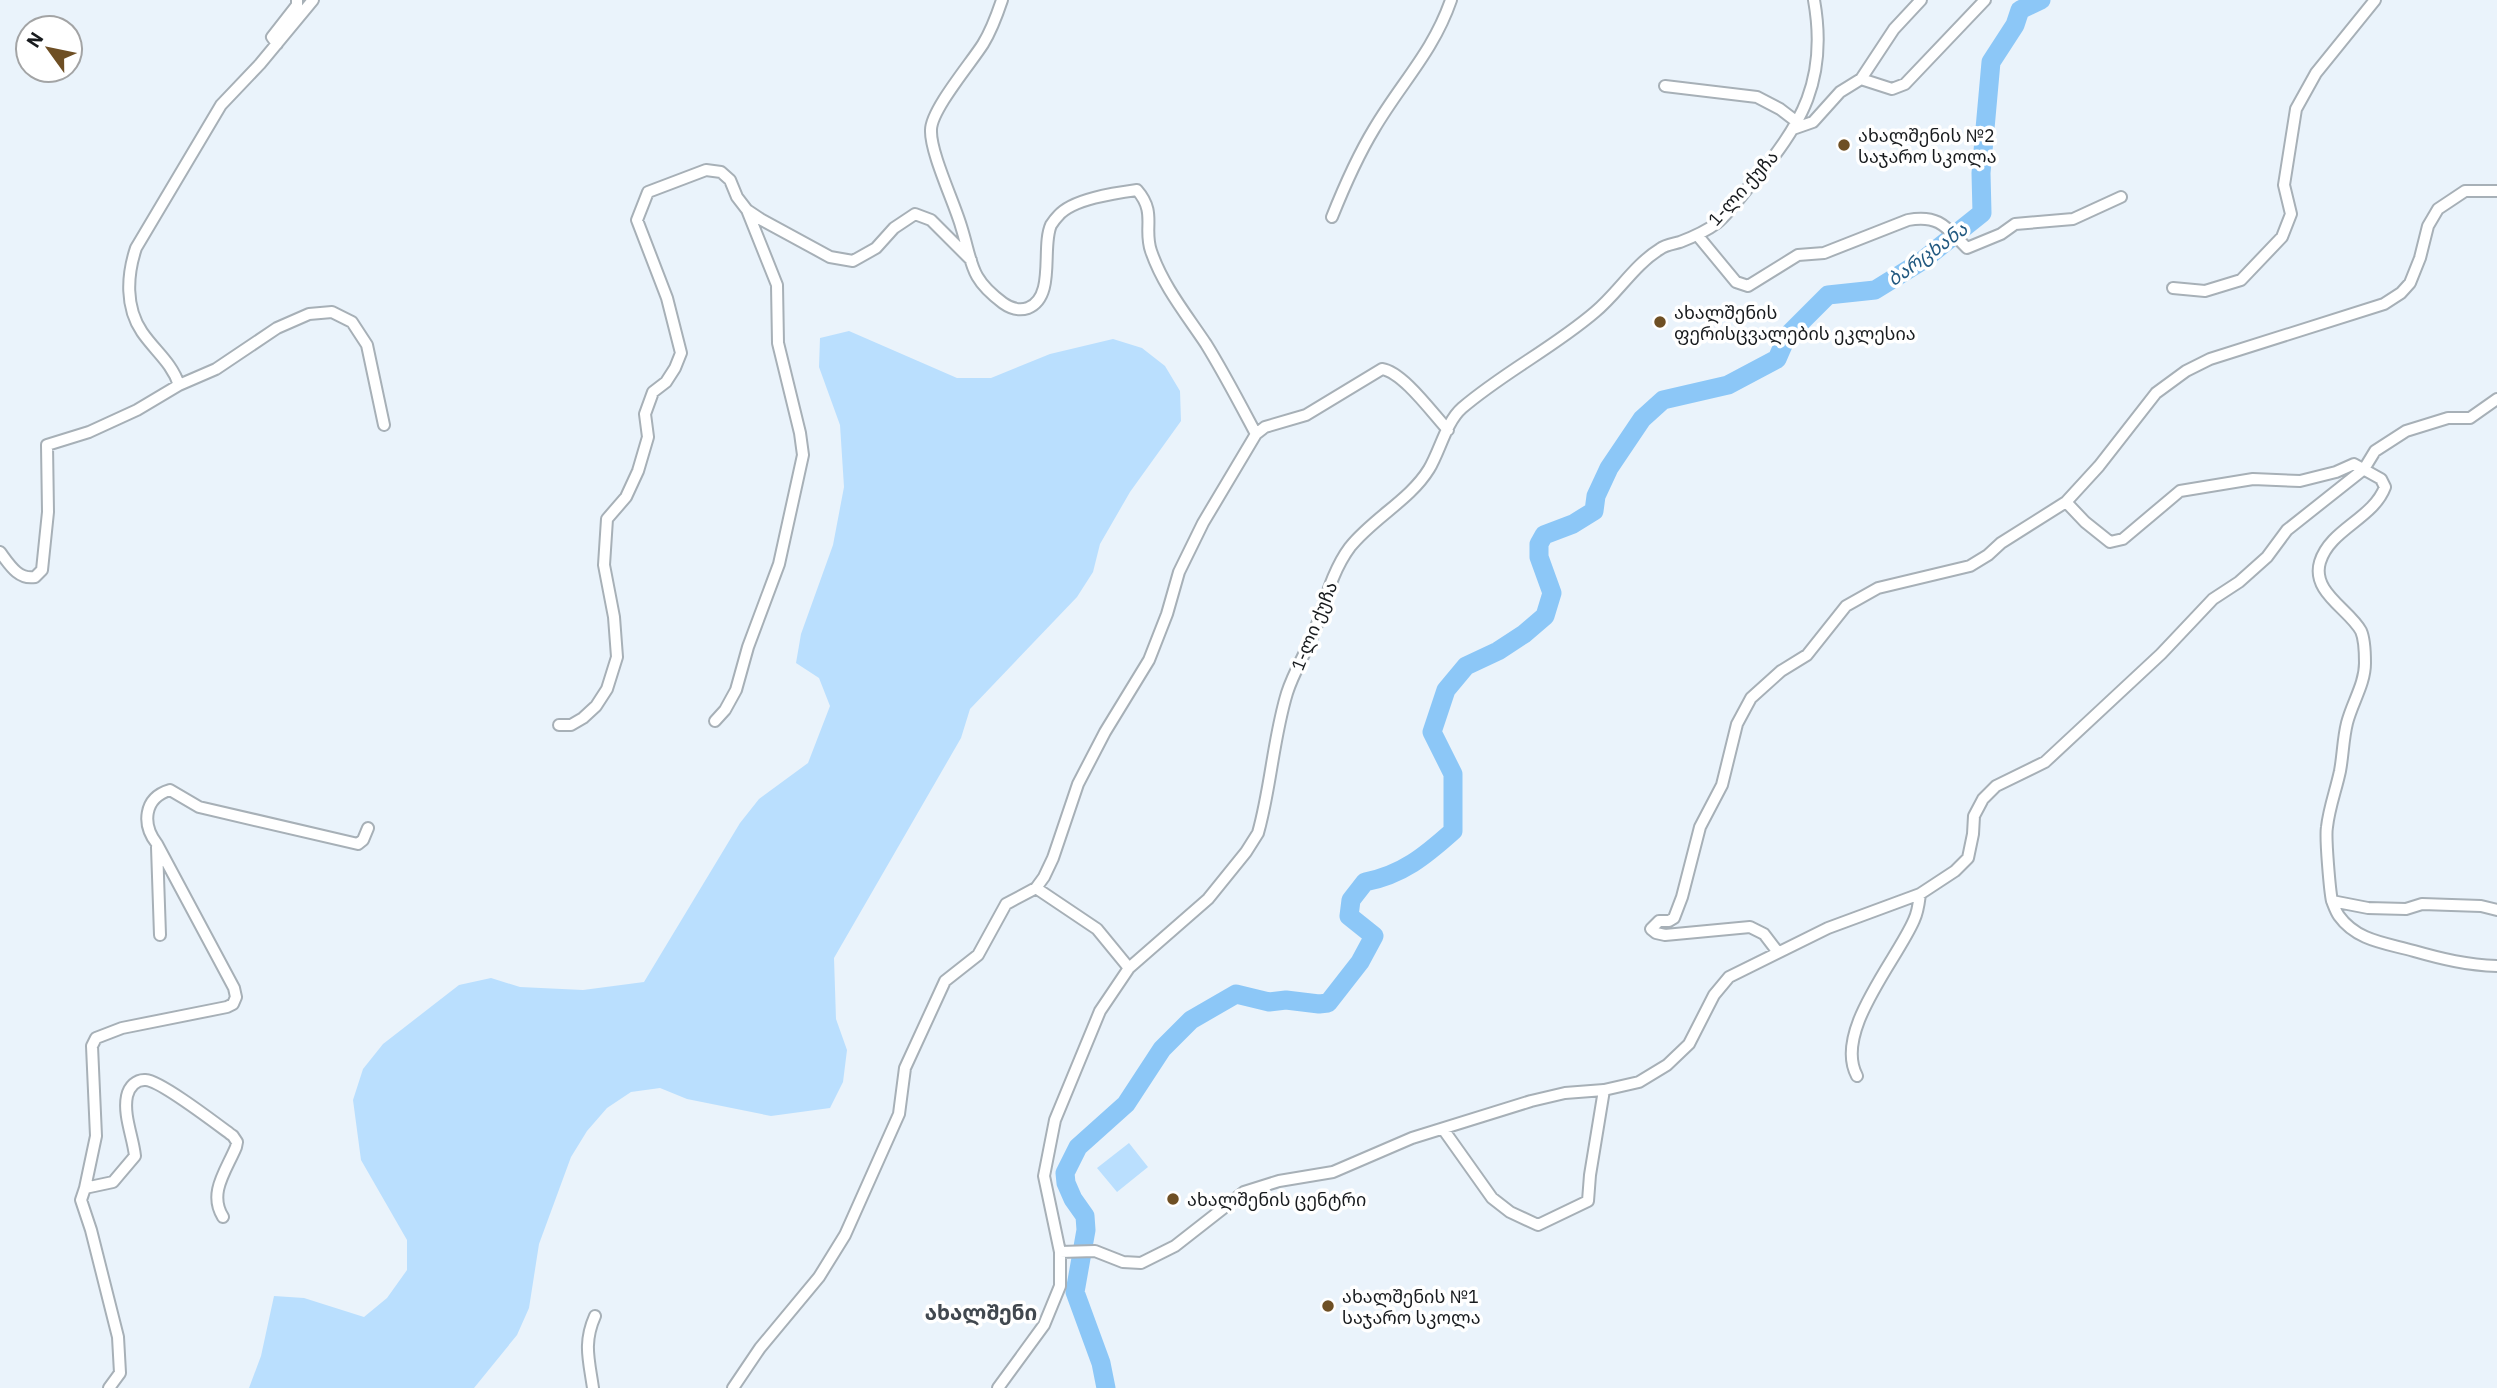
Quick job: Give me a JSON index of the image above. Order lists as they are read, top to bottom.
{
  "streets": {
    "street": ["1-ლი ქუჩა"]
  },
  "districts": ["ახალშენი"],
  "water": ["ბარცხანა"],
  "places": [
    "ახალშენის №2 საჯარო სკოლა",
    "ახალშენის ფერისცვალების ეკლესია",
    "ახალშენის ცენტრი",
    "ახალშენის №1 საჯარო სკოლა"
  ],
  "north": "top left"
}
